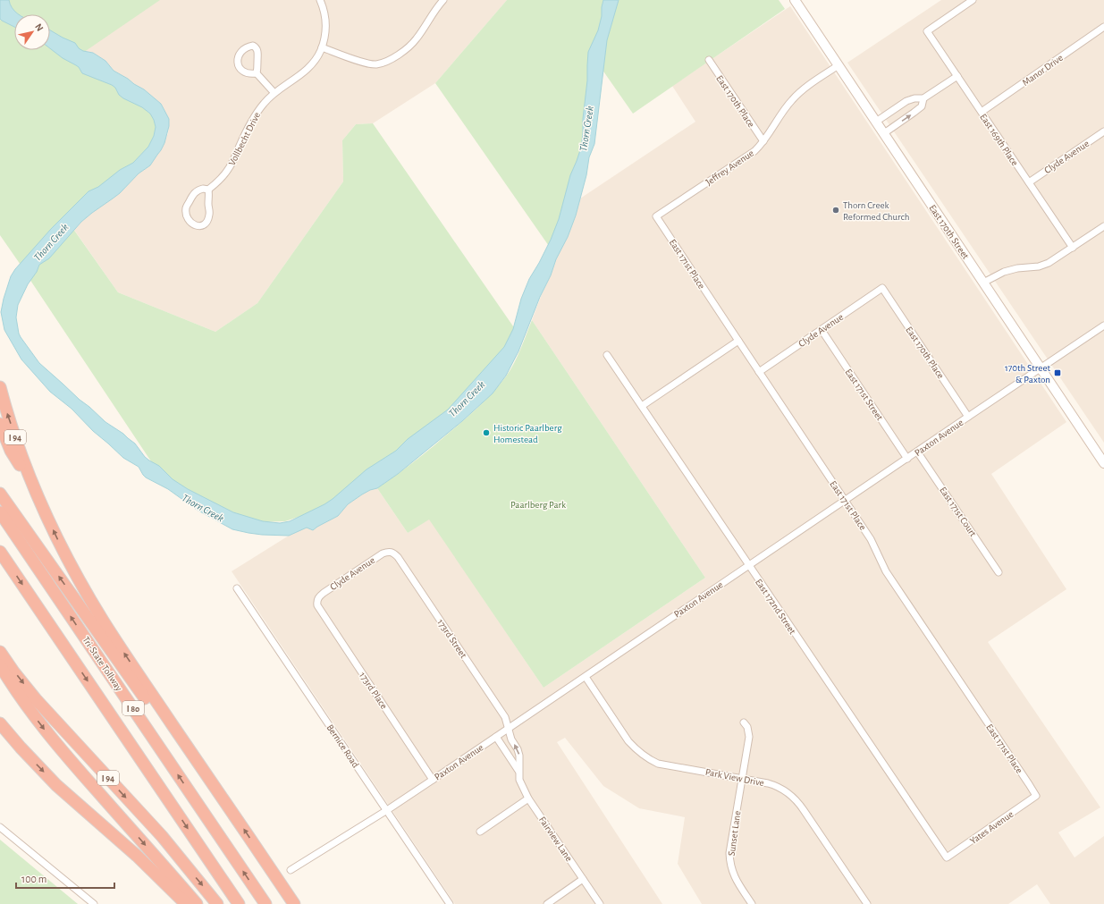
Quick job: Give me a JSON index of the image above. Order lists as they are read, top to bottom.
{
  "streets": {
    "highway": ["I 94", "Tri-State Tollway", "I 80"],
    "street": [
      "Manor Drive",
      "East 170th Place",
      "Vollbecht Drive",
      "East 169th Place",
      "Clyde Avenue",
      "Jeffrey Avenue",
      "East 170th Street",
      "East 171st Place",
      "East 171st Street",
      "Paxton Avenue",
      "East 171st Court",
      "East 172nd Street",
      "173rd Street",
      "173rd Place",
      "Bernice Road",
      "Park View Drive",
      "Yates Avenue",
      "Sunset Lane",
      "Fairview Lane"
    ]
  },
  "crossings": [
    ["Manor Drive", "East 169th Place"],
    ["East 170th Place", "Clyde Avenue"],
    ["East 170th Place", "Jeffrey Avenue"],
    ["East 170th Place", "Paxton Avenue"],
    ["East 169th Place", "Clyde Avenue"],
    ["Clyde Avenue", "East 171st Place"],
    ["Clyde Avenue", "East 171st Street"],
    ["Clyde Avenue", "173rd Street"],
    ["Clyde Avenue", "173rd Place"],
    ["Jeffrey Avenue", "East 170th Street"],
    ["Jeffrey Avenue", "East 171st Place"],
    ["East 170th Street", "Paxton Avenue"],
    ["East 171st Place", "Paxton Avenue"],
    ["East 171st Place", "Yates Avenue"],
    ["East 171st Street", "Paxton Avenue"],
    ["Paxton Avenue", "East 171st Court"],
    ["Paxton Avenue", "East 172nd Street"],
    ["Paxton Avenue", "173rd Street"],
    ["Paxton Avenue", "173rd Place"],
    ["Paxton Avenue", "Bernice Road"],
    ["Paxton Avenue", "Park View Drive"],
    ["Paxton Avenue", "Fairview Lane"],
    ["East 172nd Street", "Yates Avenue"],
    ["173rd Street", "Fairview Lane"],
    ["Park View Drive", "Sunset Lane"]
  ],
  "water": ["Thorn Creek"],
  "parks": ["Paarlberg Park"],
  "places": {
    "other": ["Thorn Creek Reformed Church", "Historic Paarlberg Homestead"],
    "transit": ["170th Street & Paxton"]
  },
  "scale_bar": "100 m",
  "north": "top right"
}
